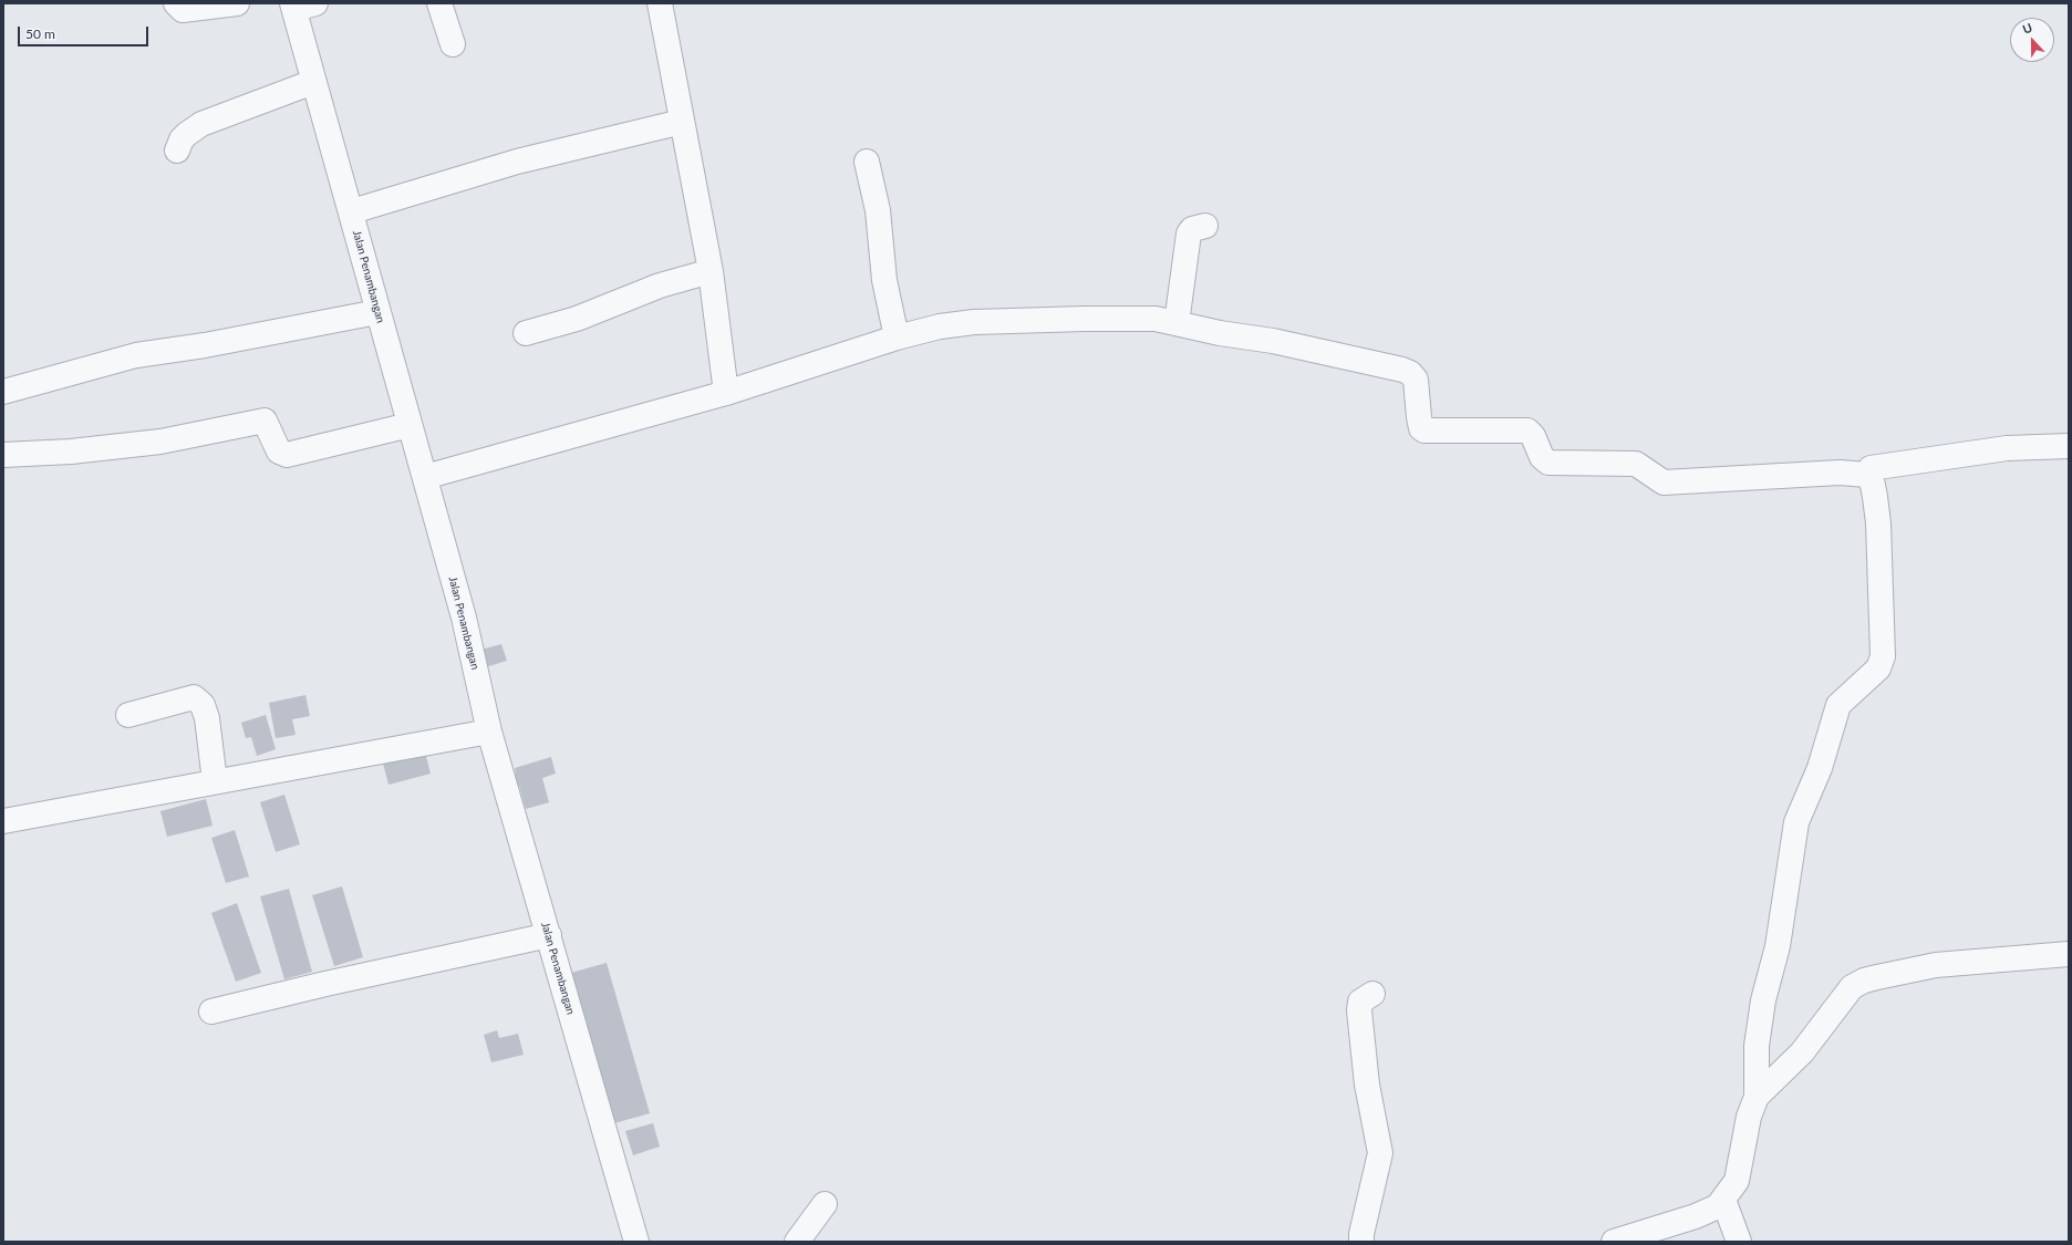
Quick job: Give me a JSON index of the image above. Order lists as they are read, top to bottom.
{
  "streets": {
    "street": ["Jalan Penambangan"]
  },
  "scale_bar": "50 m",
  "north": "top"
}
